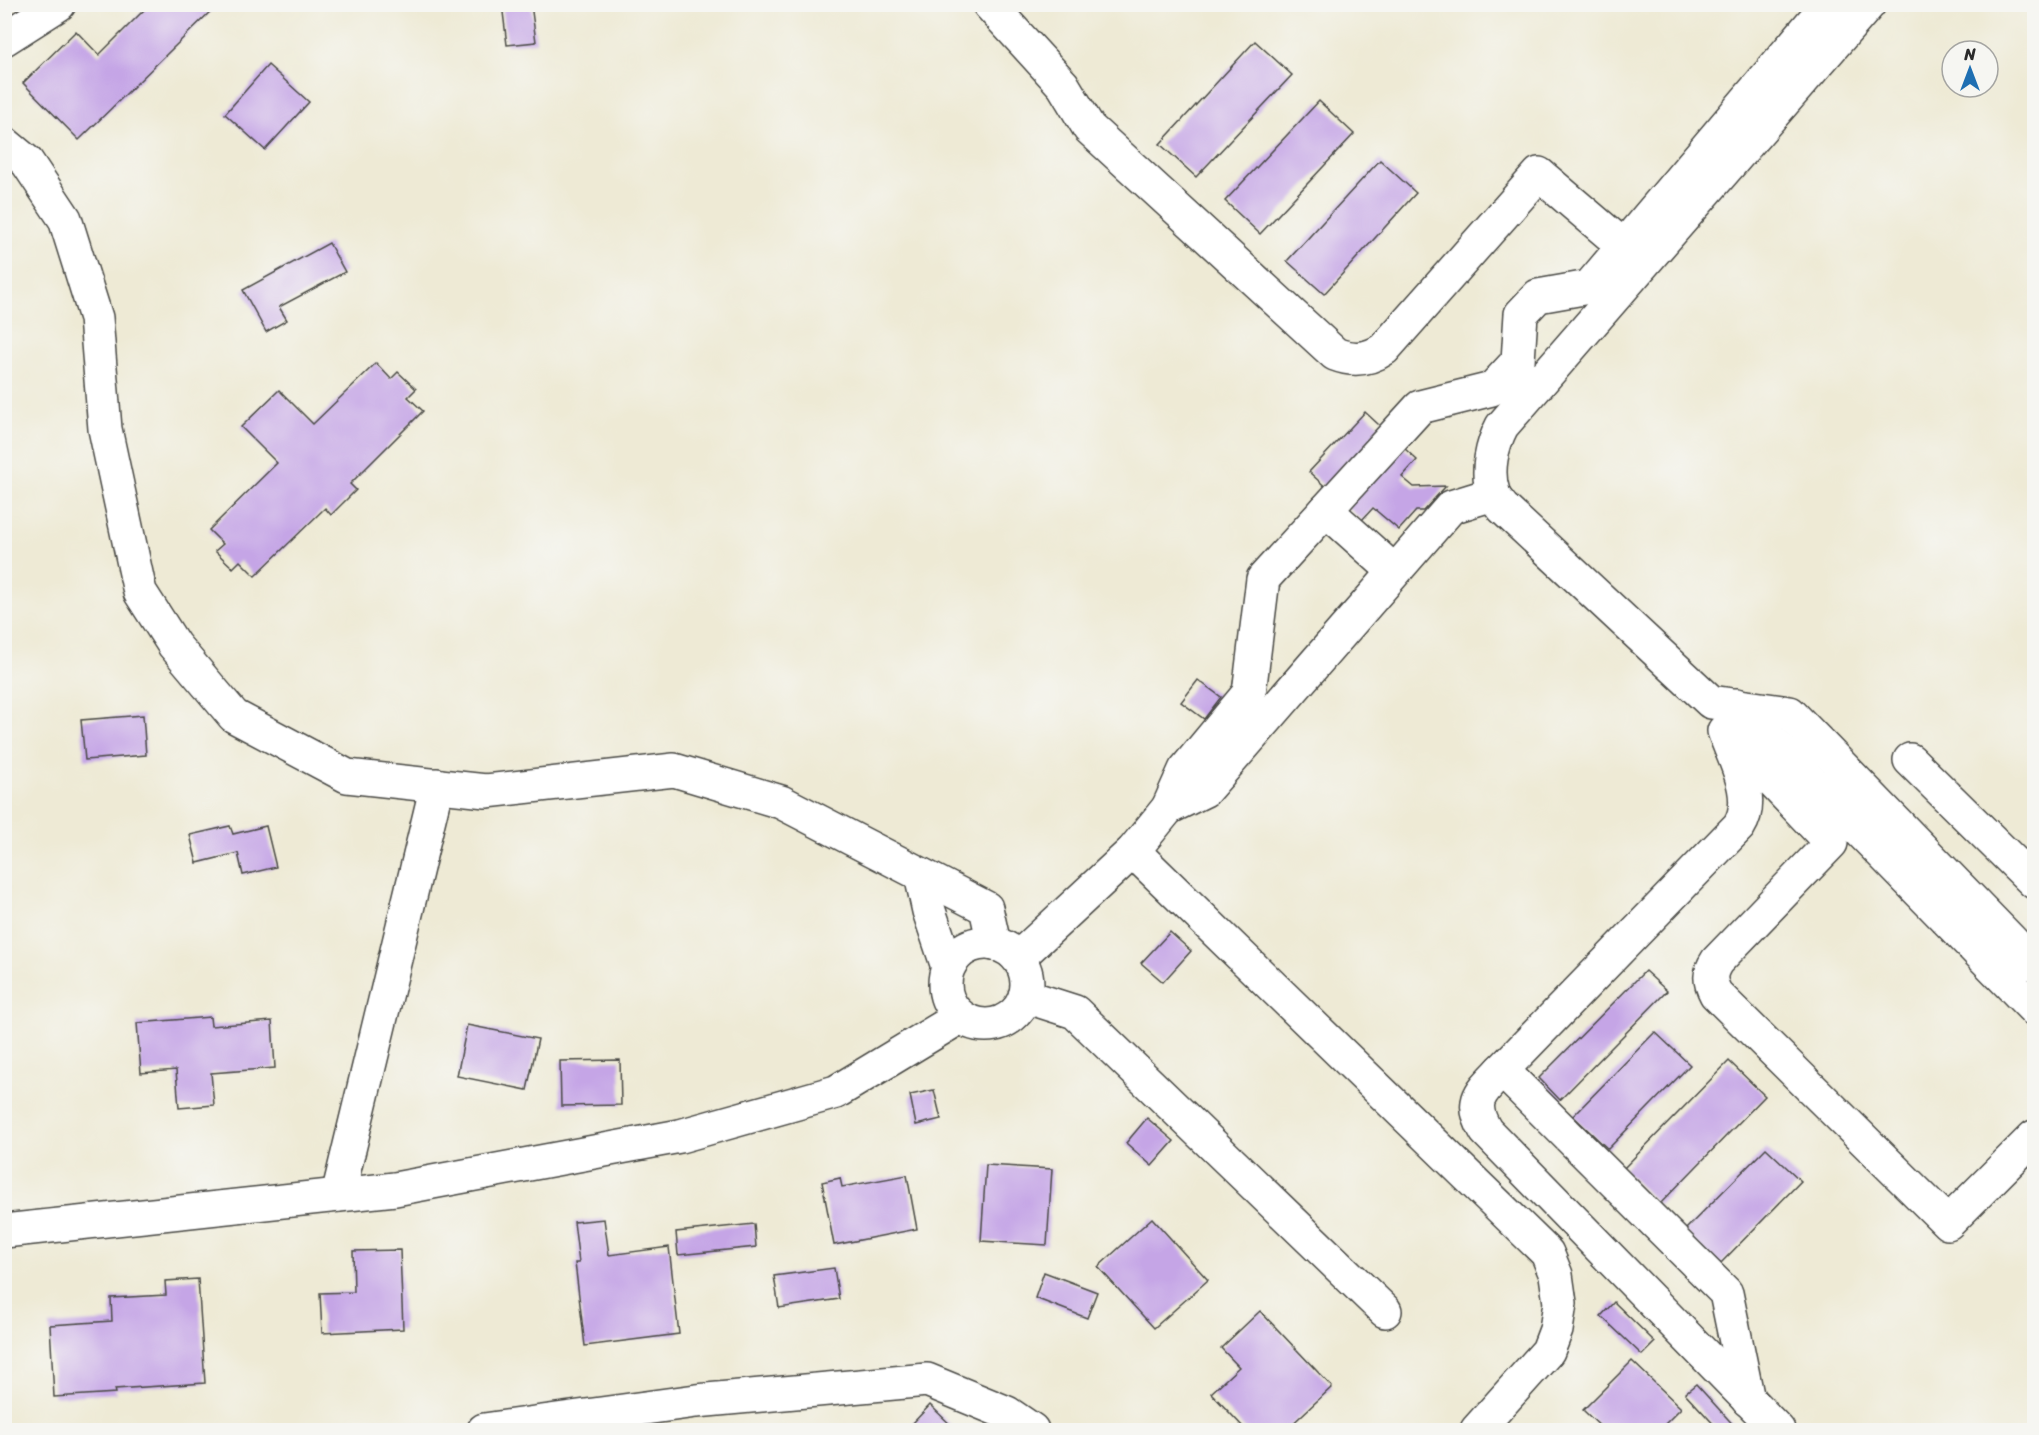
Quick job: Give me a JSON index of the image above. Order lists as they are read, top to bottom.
{
  "north": "top"
}
